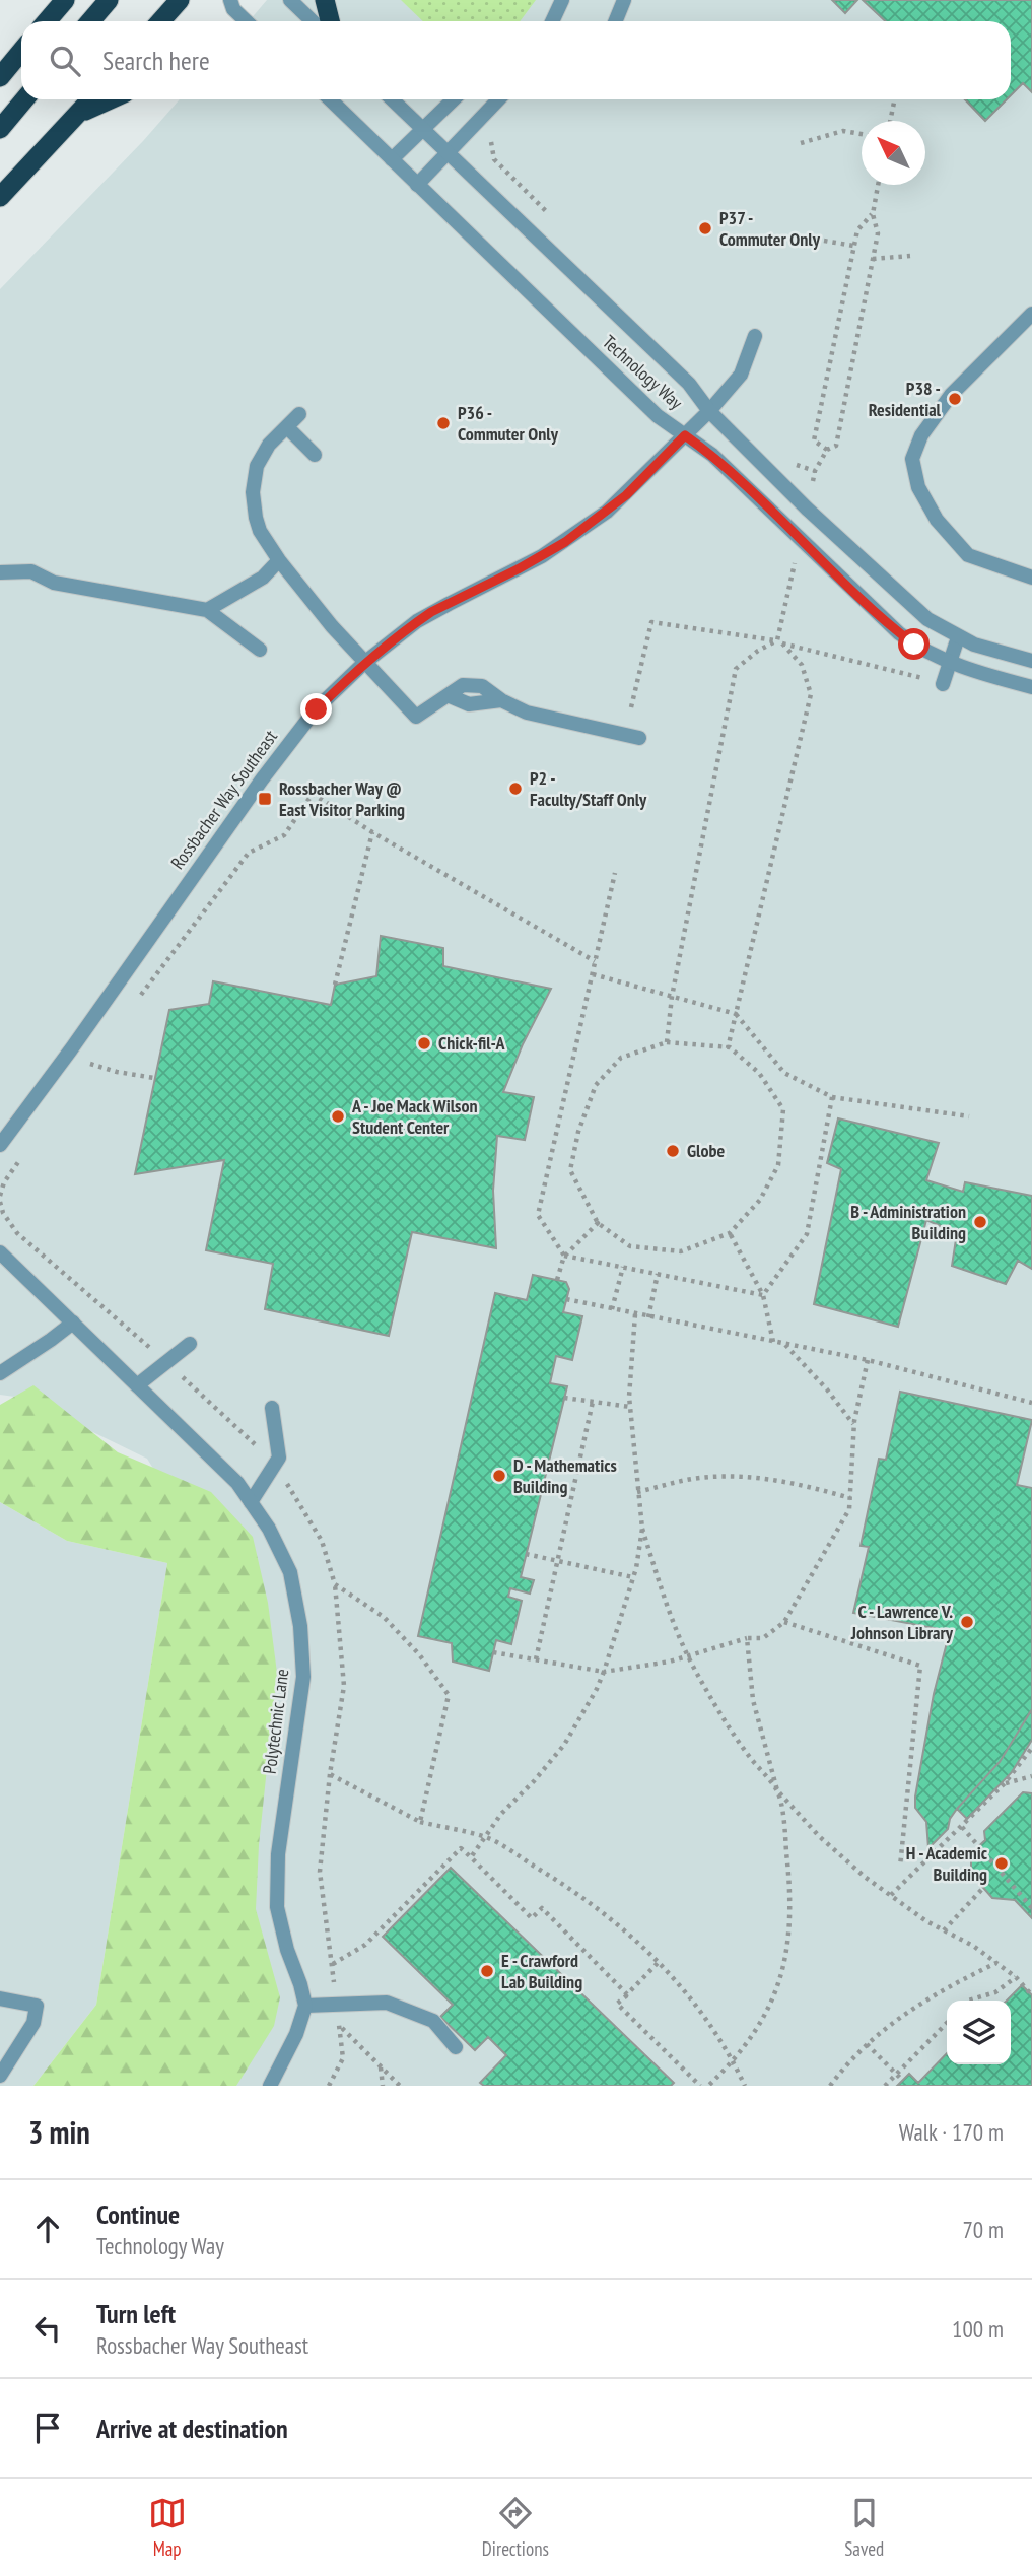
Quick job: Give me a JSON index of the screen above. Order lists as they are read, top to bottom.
{
  "streets": {
    "street": ["Technology Way", "Rossbacher Way Southeast", "Polytechnic Lane"]
  },
  "crossings": [
    ["Technology Way", "Rossbacher Way Southeast"]
  ],
  "places": {
    "other": [
      "P37 - Commuter Only",
      "P38 - Residential",
      "P36 - Commuter Only",
      "P2 - Faculty/Staff Only",
      "Chick-fil-A",
      "A - Joe Mack Wilson Student Center",
      "Globe",
      "B - Administration Building",
      "D - Mathematics Building",
      "C - Lawrence V. Johnson Library",
      "H - Academic Building",
      "E - Crawford Lab Building"
    ],
    "transit": ["Rossbacher Way @ East Visitor Parking"]
  },
  "north": "top left",
  "page": {
    "search": "Search here",
    "heading": ["3 min", "Walk · 170 m"],
    "list": [
      ["Continue", "Technology Way", "70 m"],
      ["Turn left", "Rossbacher Way Southeast", "100 m"],
      "Arrive at destination"
    ],
    "nav": ["Map", "Directions", "Saved"]
  }
}
